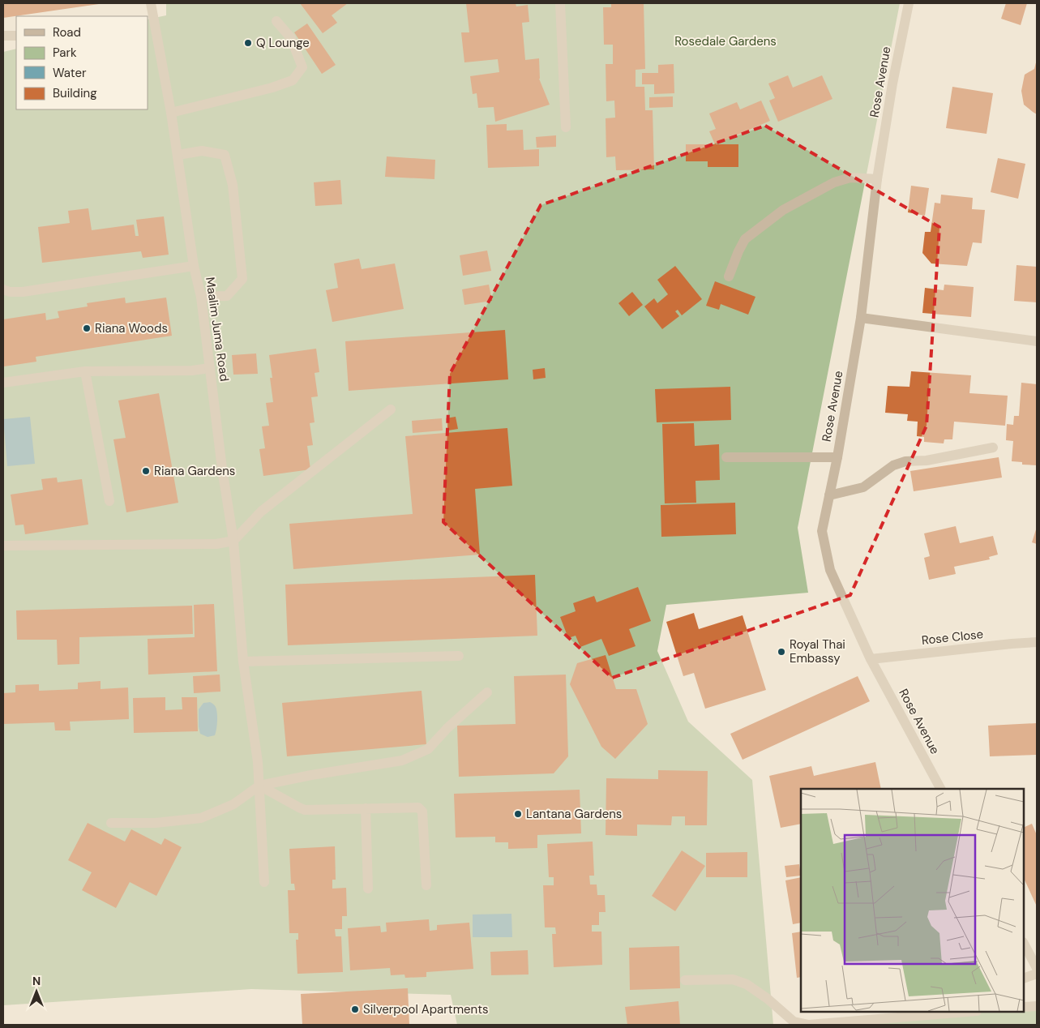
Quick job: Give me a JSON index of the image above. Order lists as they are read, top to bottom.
{
  "streets": {
    "street": ["Rose Avenue", "Maalim Juma Road", "Rose Close"]
  },
  "crossings": [
    ["Rose Avenue", "Rose Close"]
  ],
  "parks": ["Rosedale Gardens"],
  "places": [
    "Q Lounge",
    "Riana Woods",
    "Riana Gardens",
    "Royal Thai Embassy",
    "Lantana Gardens",
    "Silverpool Apartments"
  ],
  "legend": [
    "Road",
    "Park",
    "Water",
    "Building"
  ],
  "north": "top"
}
